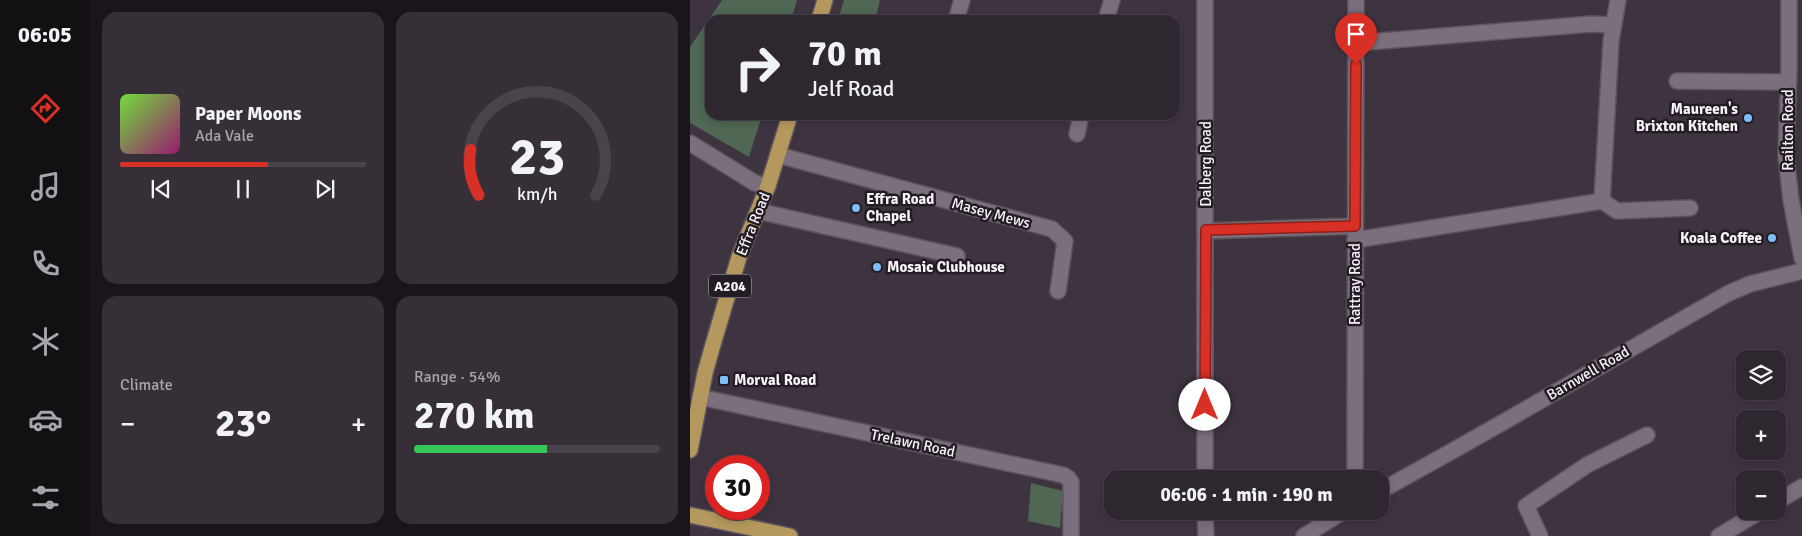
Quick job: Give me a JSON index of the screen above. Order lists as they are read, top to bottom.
{
  "streets": {
    "main road": ["Effra Road", "A204"],
    "street": [
      "Railton Road",
      "Dalberg Road",
      "Masey Mews",
      "Rattray Road",
      "Barnwell Road",
      "Trelawn Road"
    ]
  },
  "crossings": [
    ["Masey Mews", "Effra Road"],
    ["Effra Road", "Trelawn Road"]
  ],
  "places": {
    "other": [
      "Maureen's Brixton Kitchen",
      "Effra Road Chapel",
      "Koala Coffee",
      "Mosaic Clubhouse"
    ],
    "transit": ["Morval Road"]
  },
  "page": {
    "tabs": "06:05",
    "turn": ["70 m", "Jelf Road"],
    "song": ["Paper Moons", "Ada Vale"],
    "tile": [
      "Climate",
      ["Range · 54%", "270 km"]
    ],
    "map_buttons": ["+", "−"],
    "heat": ["−", "23°", "+"],
    "limit": "30",
    "trip": "06:06 · 1 min · 190 m",
    "gauge": ["23", "km/h"]
  }
}
